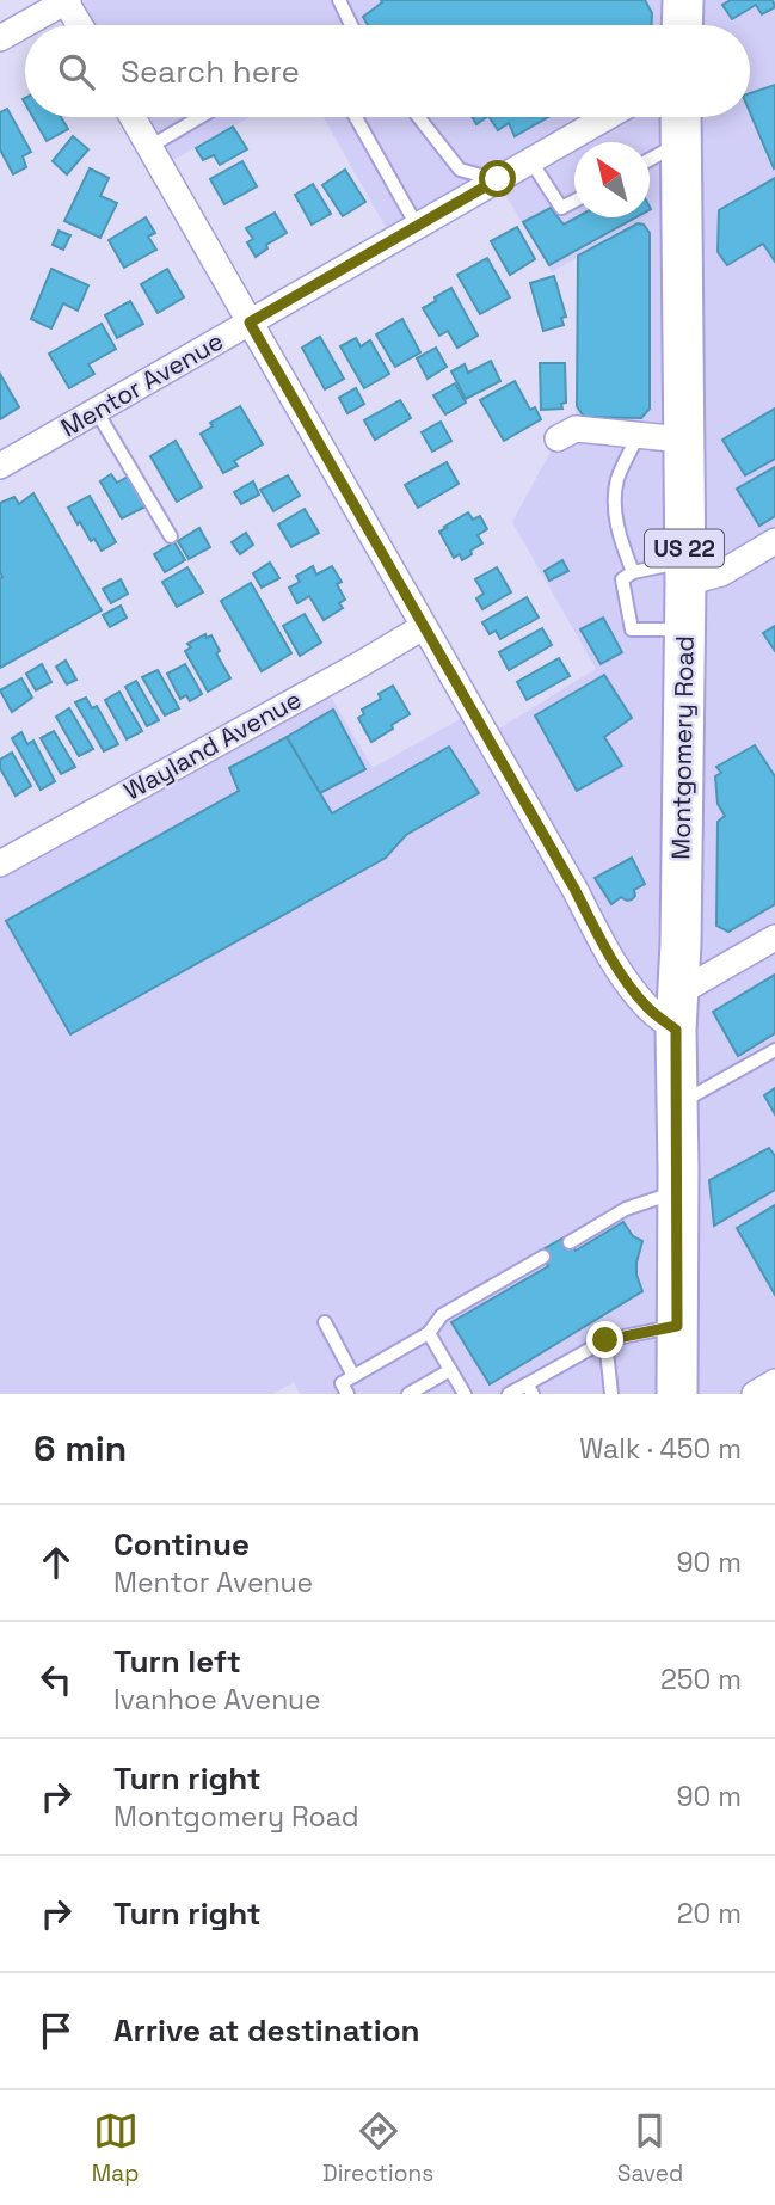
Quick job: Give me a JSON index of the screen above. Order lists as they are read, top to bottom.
{
  "streets": {
    "main road": ["US 22", "Montgomery Road"],
    "street": ["Mentor Avenue", "Wayland Avenue"]
  },
  "north": "top left",
  "page": {
    "search": "Search here",
    "heading": ["6 min", "Walk · 450 m"],
    "list": [
      ["Continue", "Mentor Avenue", "90 m"],
      ["Turn left", "Ivanhoe Avenue", "250 m"],
      ["Turn right", "Montgomery Road", "90 m"],
      ["Turn right", "20 m"],
      "Arrive at destination"
    ],
    "nav": ["Map", "Directions", "Saved"]
  }
}
